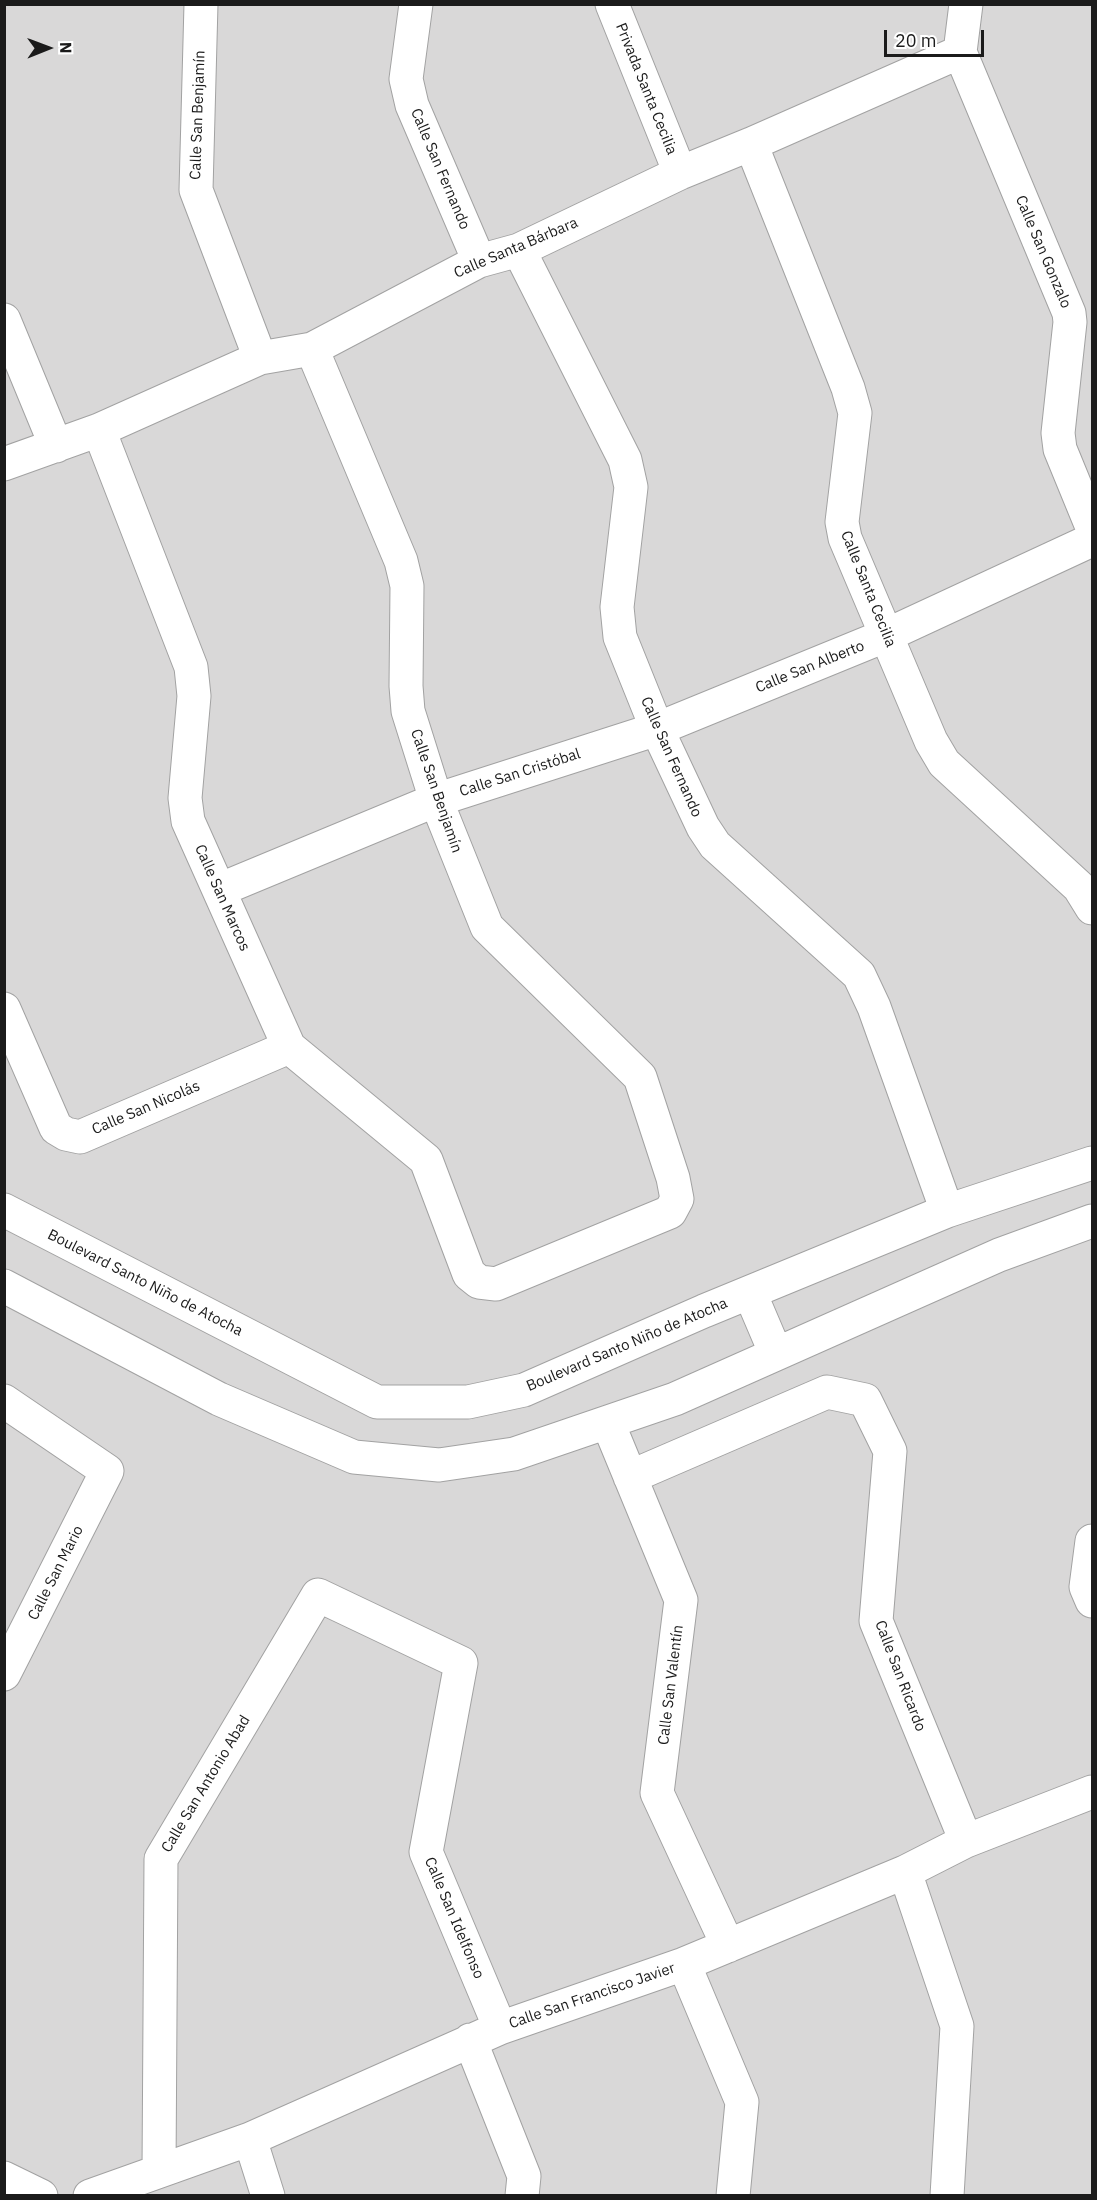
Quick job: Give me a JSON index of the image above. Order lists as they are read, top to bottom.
{
  "streets": {
    "street": [
      "Privada Santa Cecilia",
      "Calle San Benjamín",
      "Calle San Fernando",
      "Calle Santa Bárbara",
      "Calle San Gonzalo",
      "Calle Santa Cecilia",
      "Calle San Alberto",
      "Calle San Cristóbal",
      "Calle San Marcos",
      "Calle San Nicolás",
      "Boulevard Santo Niño de Atocha",
      "Calle San Mario",
      "Calle San Ricardo",
      "Calle San Valentín",
      "Calle San Antonio Abad",
      "Calle San Idelfonso",
      "Calle San Francisco Javier"
    ]
  },
  "crossings": [
    ["Privada Santa Cecilia", "Calle Santa Bárbara"],
    ["Calle San Benjamín", "Calle Santa Bárbara"],
    ["Calle San Benjamín", "Calle San Cristóbal"],
    ["Calle San Benjamín", "Calle San Marcos"],
    ["Calle San Fernando", "Calle Santa Bárbara"],
    ["Calle San Fernando", "Calle San Alberto"],
    ["Calle San Fernando", "Calle San Cristóbal"],
    ["Calle San Fernando", "Boulevard Santo Niño de Atocha"],
    ["Calle Santa Bárbara", "Calle San Gonzalo"],
    ["Calle Santa Bárbara", "Calle Santa Cecilia"],
    ["Calle Santa Bárbara", "Calle San Marcos"],
    ["Calle Santa Cecilia", "Calle San Alberto"],
    ["Calle San Alberto", "Calle San Cristóbal"],
    ["Calle San Cristóbal", "Calle San Marcos"],
    ["Calle San Marcos", "Calle San Nicolás"],
    ["Calle San Ricardo", "Calle San Valentín"],
    ["Calle San Ricardo", "Calle San Francisco Javier"],
    ["Calle San Valentín", "Calle San Francisco Javier"],
    ["Calle San Antonio Abad", "Calle San Idelfonso"],
    ["Calle San Antonio Abad", "Calle San Francisco Javier"],
    ["Calle San Idelfonso", "Calle San Francisco Javier"]
  ],
  "scale_bar": "20 m",
  "north": "right"
}
